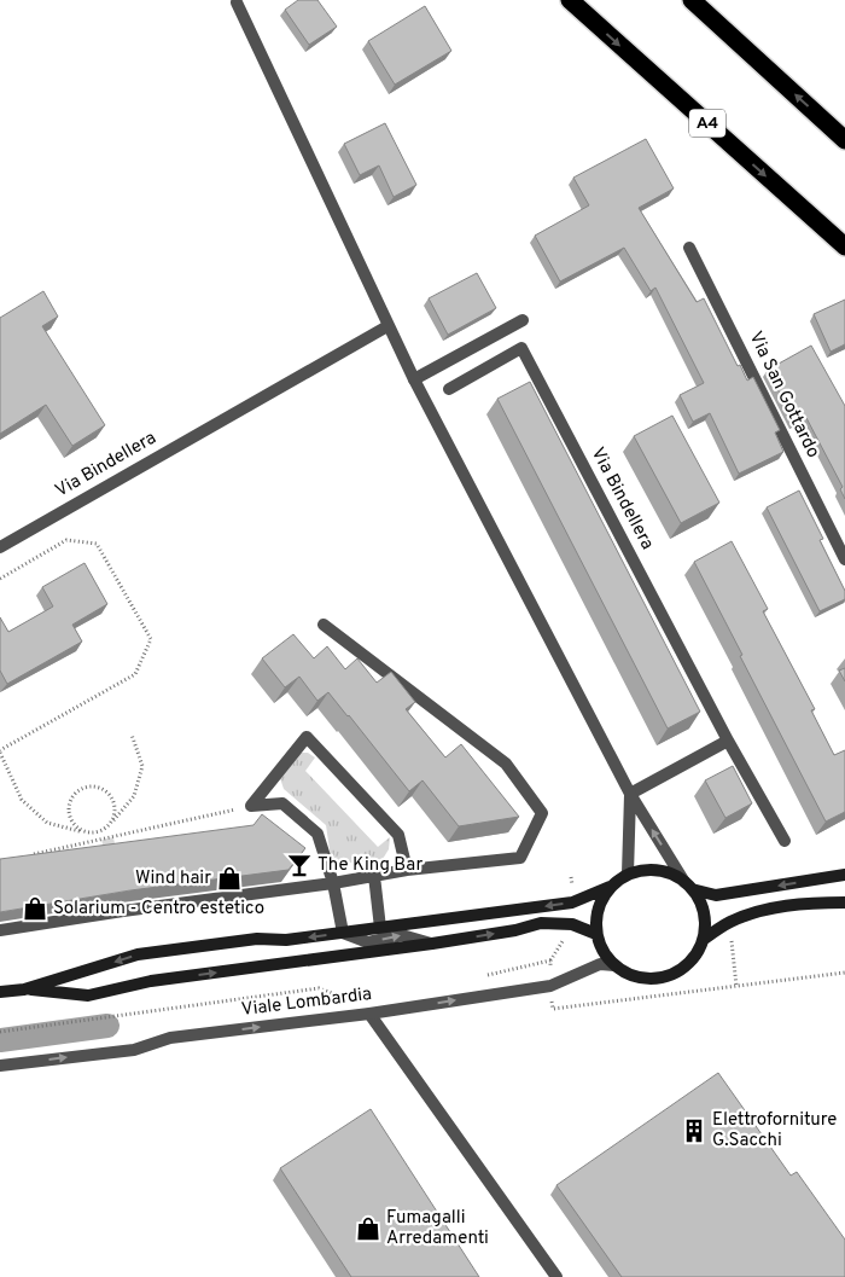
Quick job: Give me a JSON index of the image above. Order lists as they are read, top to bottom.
{
  "streets": {
    "highway": ["A4"],
    "street": ["Via San Gottardo", "Via Bindellera", "Viale Lombardia"]
  },
  "one_way": ["Viale Lombardia"],
  "places": {
    "bar": ["The King Bar"],
    "shop": ["Wind hair", "Solarium - Centro estetico", "Fumagalli Arredamenti"],
    "building": ["Elettroforniture G.Sacchi"]
  }
}
